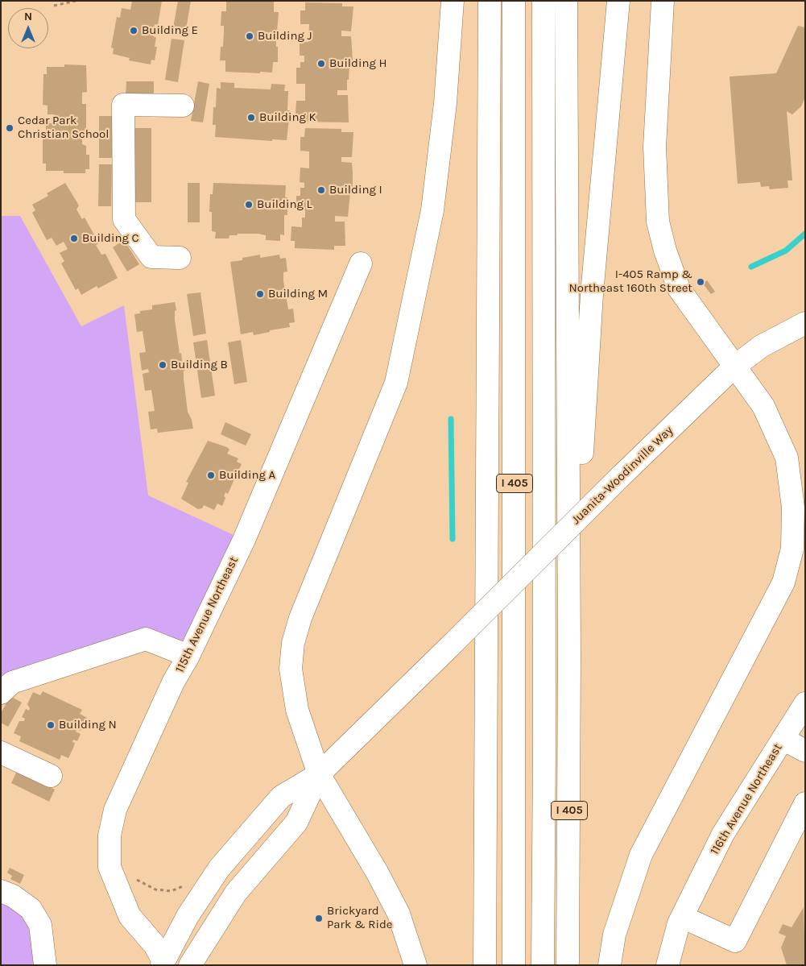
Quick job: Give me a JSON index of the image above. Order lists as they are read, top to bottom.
{
  "streets": {
    "main road": [
      "Juanita-Woodinville Way",
      "I 405",
      "115th Avenue Northeast",
      "116th Avenue Northeast"
    ]
  },
  "places": [
    "Building E",
    "Building J",
    "Building H",
    "Building K",
    "Cedar Park Christian School",
    "Building I",
    "Building L",
    "Building C",
    "I-405 Ramp & Northeast 160th Street",
    "Building M",
    "Building B",
    "Building A",
    "Building N",
    "Brickyard Park & Ride"
  ],
  "north": "top"
}
